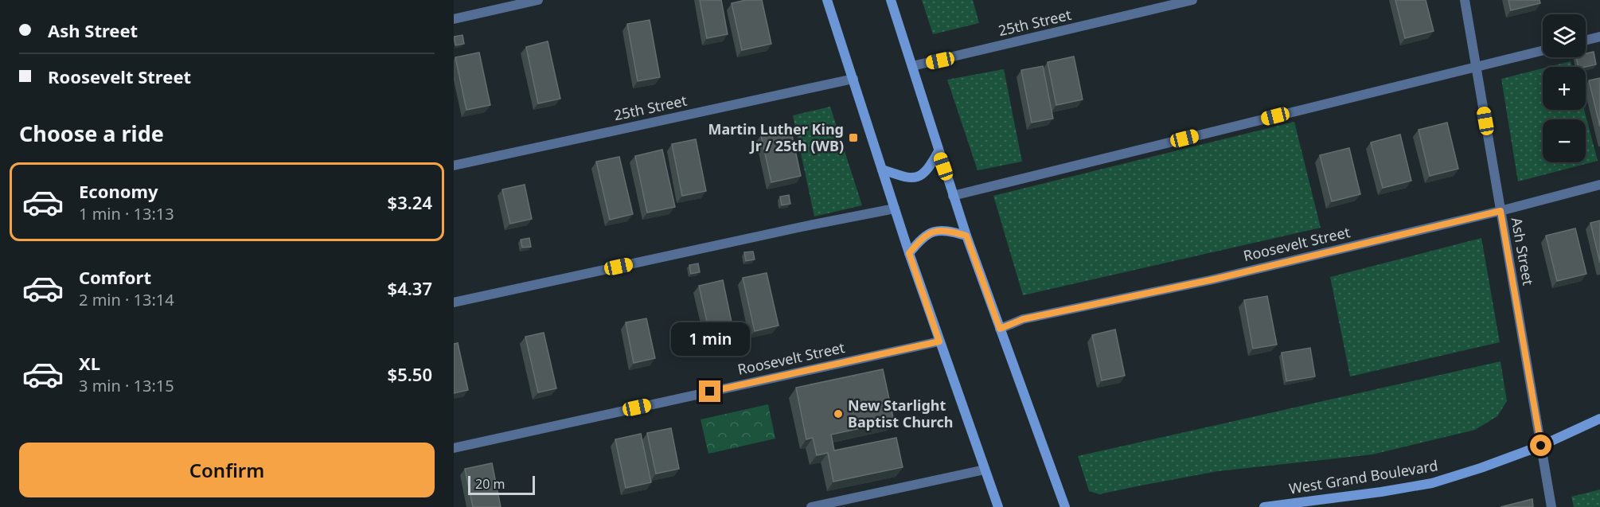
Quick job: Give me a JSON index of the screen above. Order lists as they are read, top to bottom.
{
  "streets": {
    "main road": ["West Grand Boulevard"],
    "street": ["25th Street", "Roosevelt Street", "Ash Street"]
  },
  "crossings": [
    ["Roosevelt Street", "Ash Street"],
    ["Ash Street", "West Grand Boulevard"]
  ],
  "places": {
    "transit": ["Martin Luther King Jr / 25th (WB)"],
    "other": ["New Starlight Baptist Church"]
  },
  "scale_bar": "20 m",
  "page": {
    "banner": ["Ash Street", "Roosevelt Street"],
    "map_buttons": ["+", "−"],
    "heading": "Choose a ride",
    "list": [
      {
        "name": "Economy",
        "note": "1 min · 13:13",
        "value": "$3.24"
      },
      {
        "name": "Comfort",
        "note": "2 min · 13:14",
        "value": "$4.37"
      },
      {
        "name": "XL",
        "note": "3 min · 13:15",
        "value": "$5.50"
      }
    ],
    "bubble": "1 min",
    "buttons": "Confirm",
    "scale": "20 m"
  }
}
